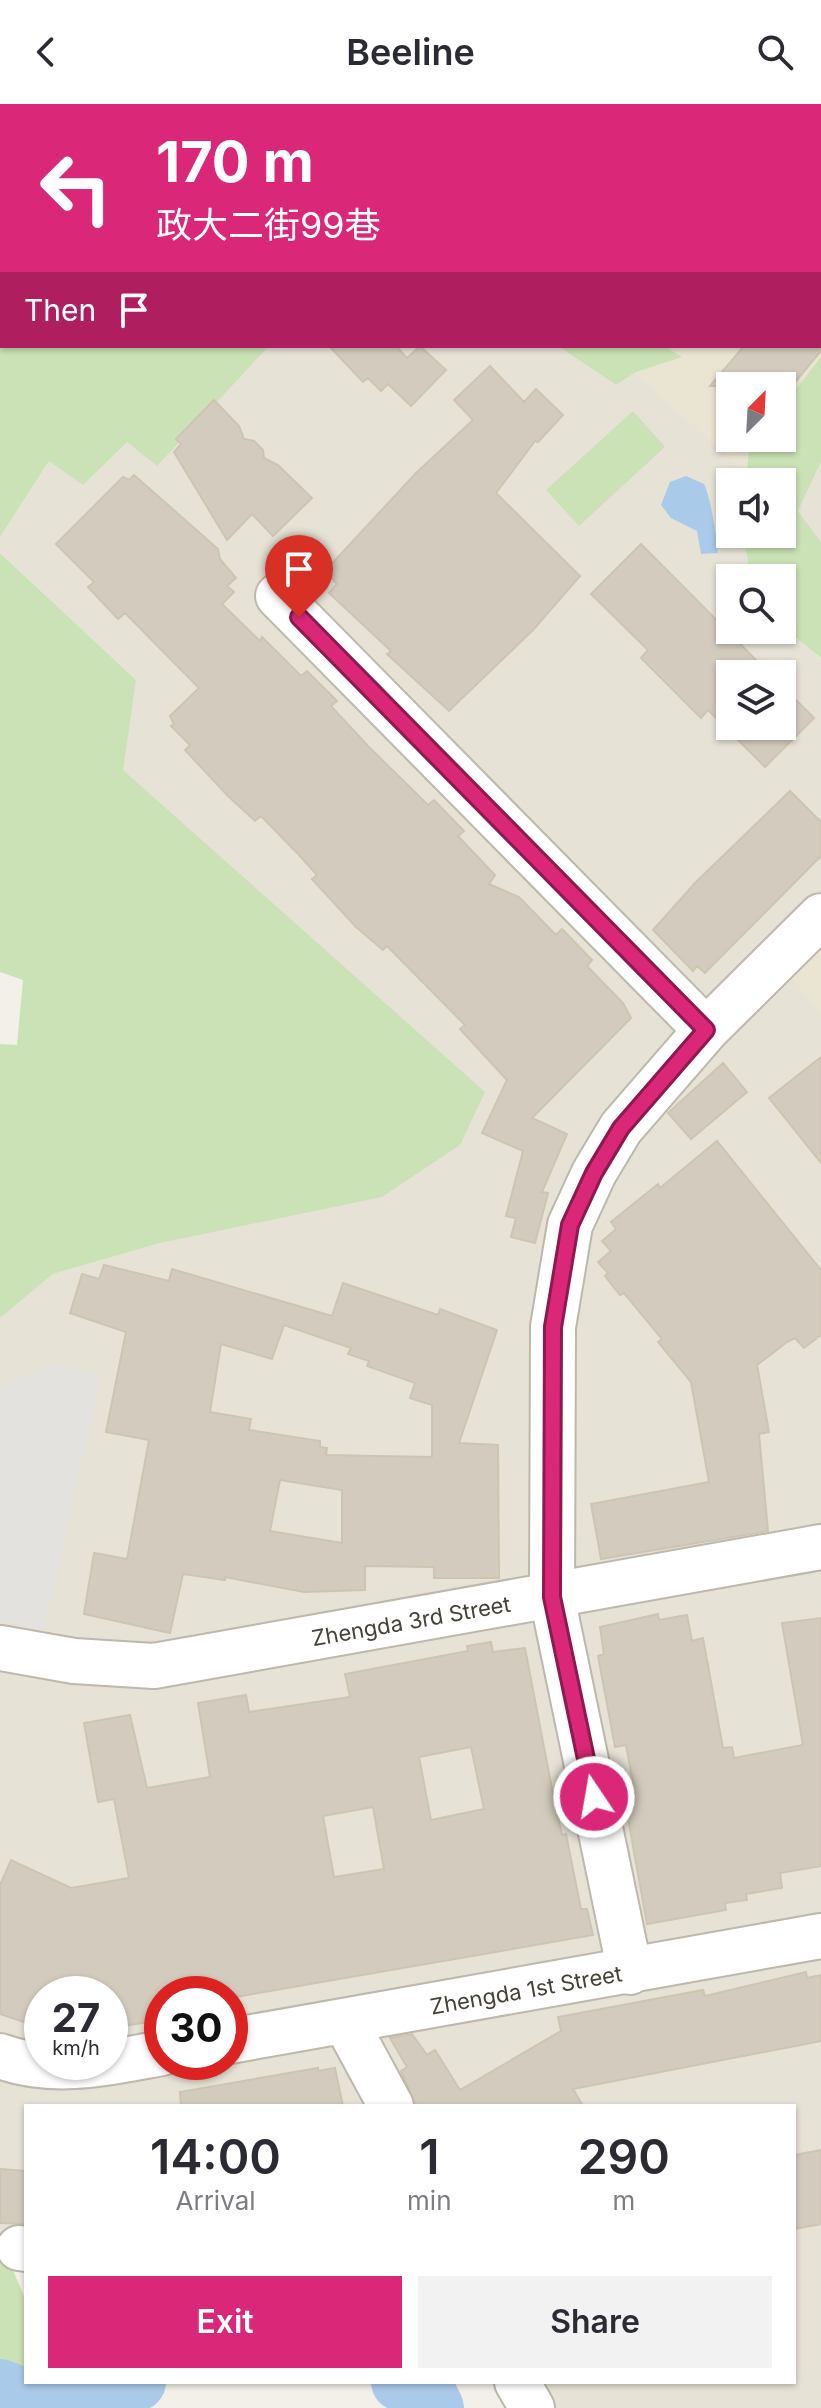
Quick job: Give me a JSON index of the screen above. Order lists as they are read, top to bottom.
{
  "streets": {
    "street": ["Zhengda 3rd Street", "Zhengda 1st Street"]
  },
  "north": "top right",
  "page": {
    "header": "Beeline",
    "turn": ["170 m", "政大二街99巷"],
    "then": "Then",
    "speed": "27 km/h",
    "limit": "30",
    "eta": [
      "14:00",
      "Arrival",
      "1",
      "min",
      "290",
      "m"
    ],
    "buttons": ["Exit", "Share"]
  }
}
